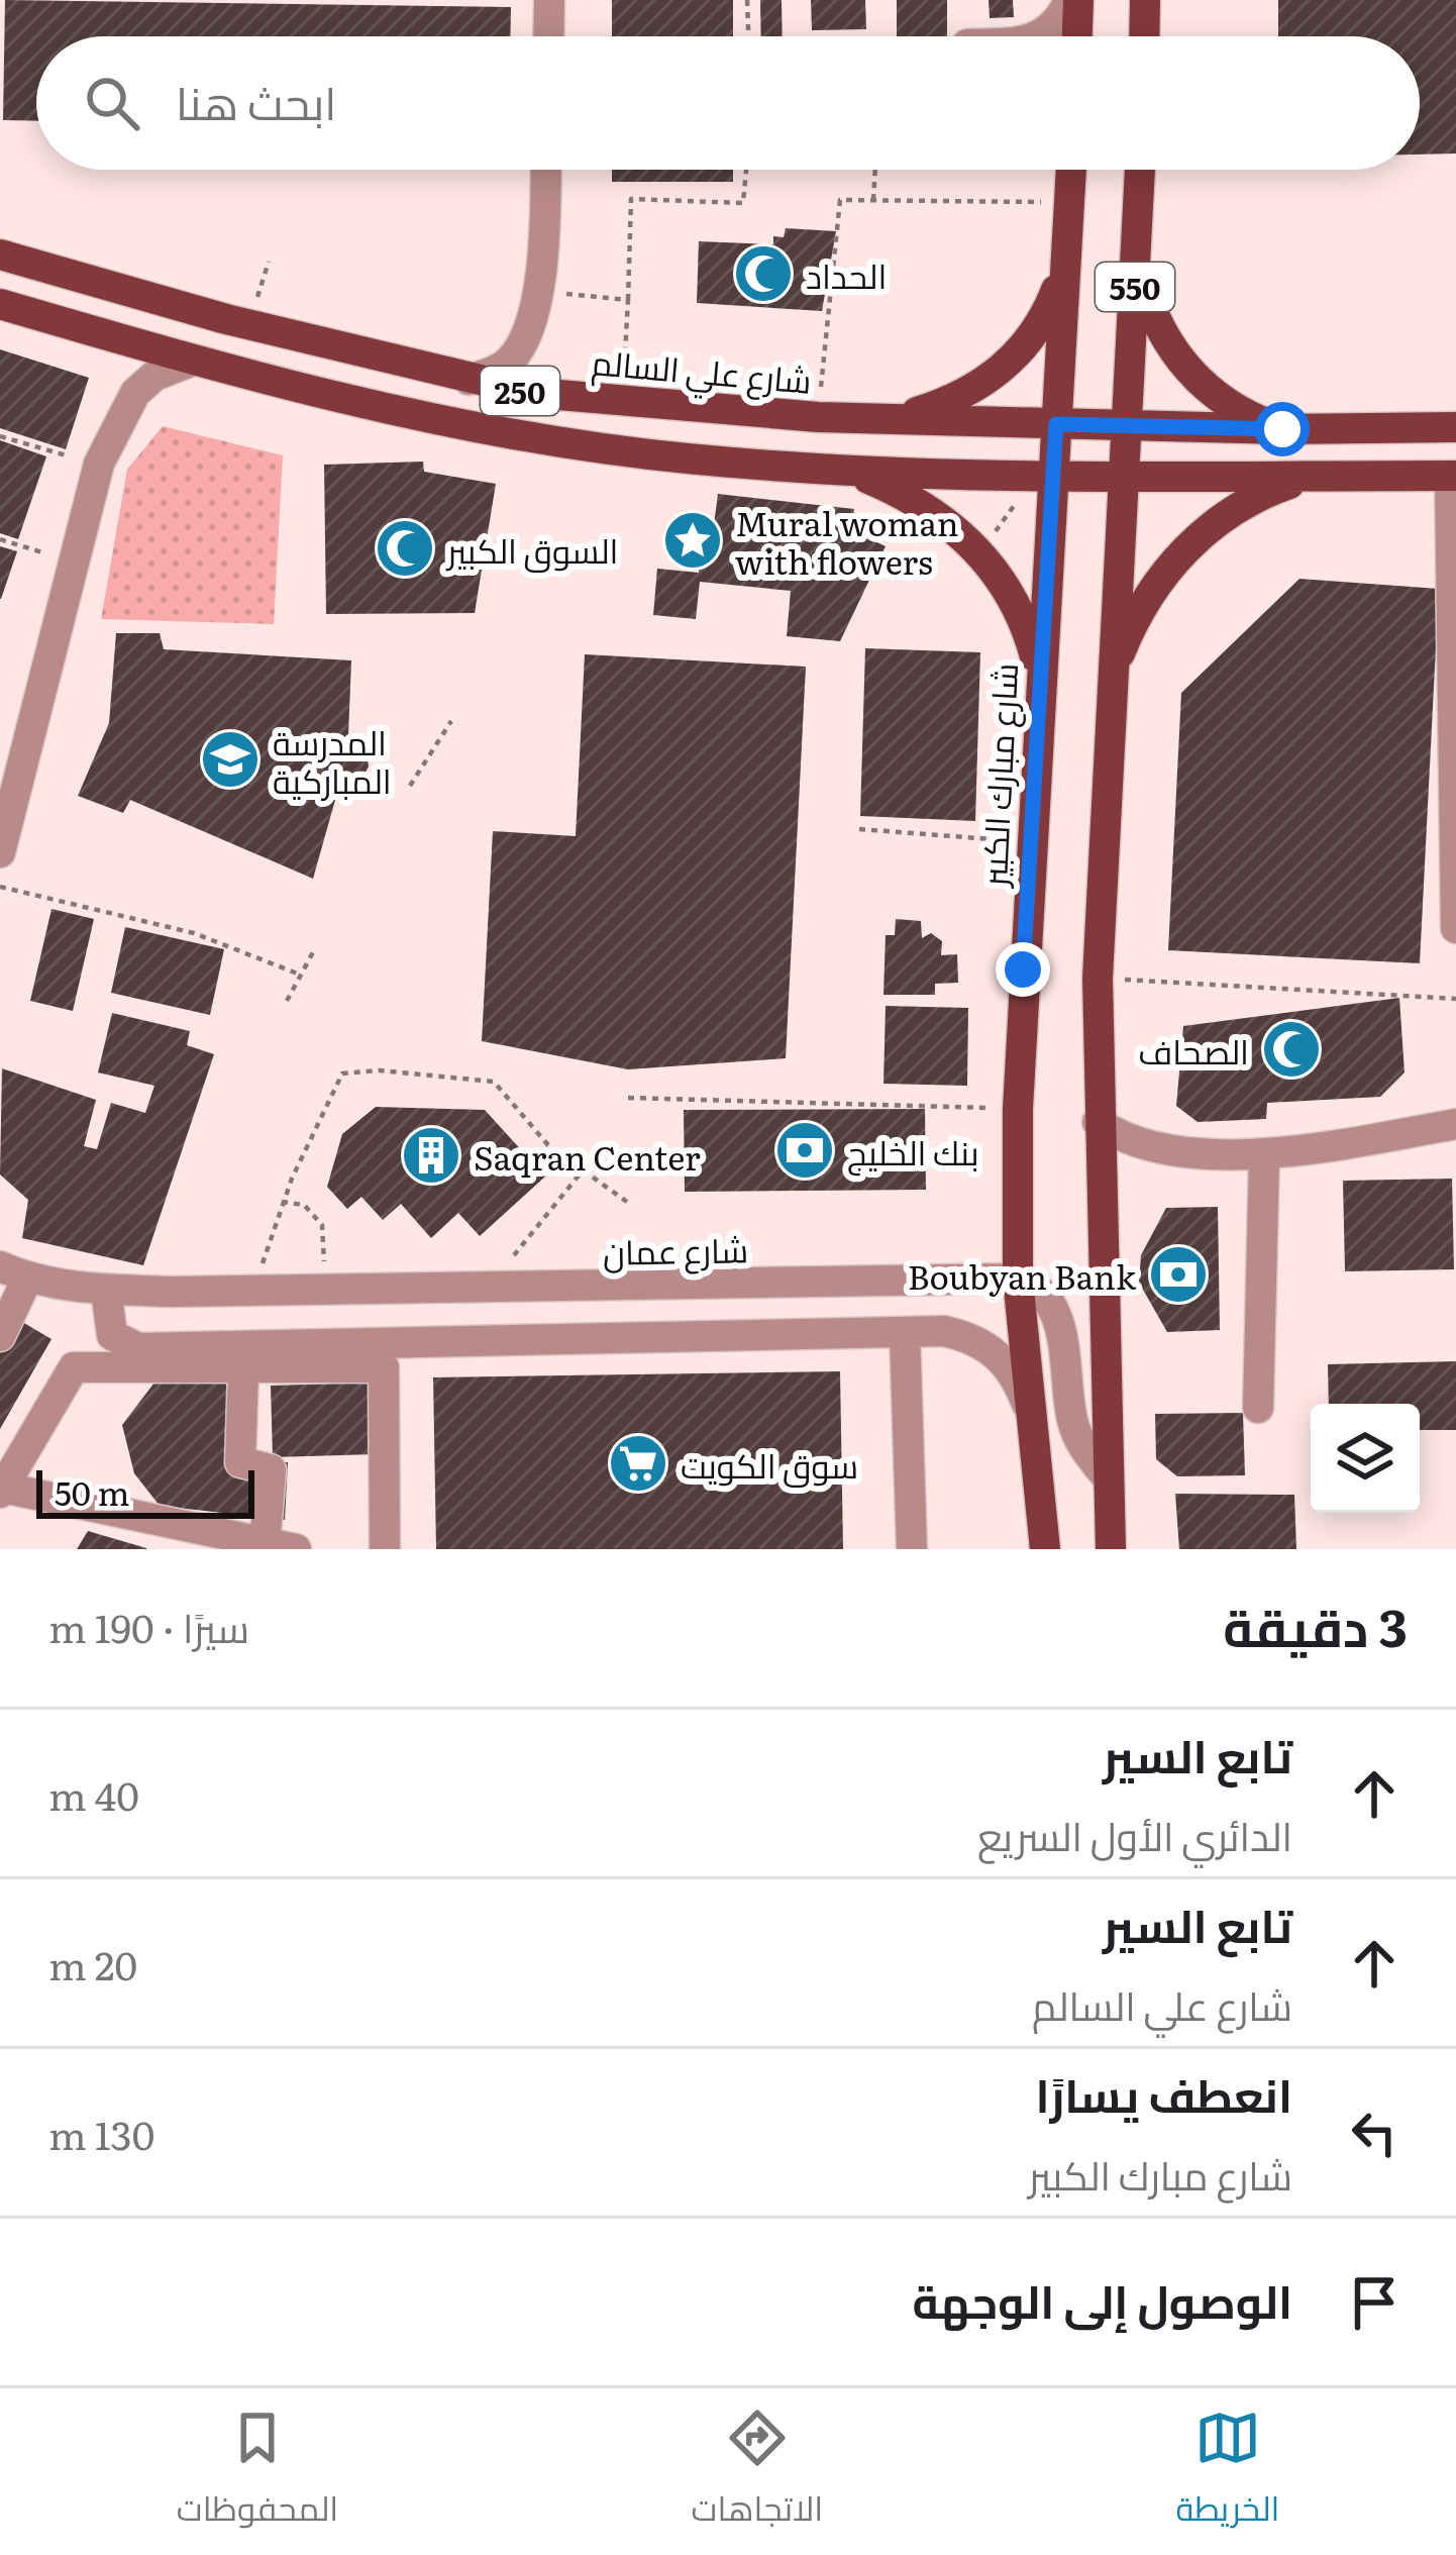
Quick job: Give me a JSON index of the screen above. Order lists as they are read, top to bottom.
{
  "streets": {
    "main road": [
      "550",
      "شارع علي السالم",
      "250",
      "شارع مبارك الكبير"
    ],
    "street": ["شارع عمان"]
  },
  "crossings": [
    ["550", "شارع علي السالم"],
    ["550", "250"],
    ["شارع علي السالم", "شارع مبارك الكبير"],
    ["250", "شارع مبارك الكبير"],
    ["شارع مبارك الكبير", "شارع عمان"]
  ],
  "places": {
    "mosque": ["الحداد", "السوق الكبير", "الصحاف"],
    "place": ["Mural woman with flowers"],
    "school or university": ["المدرسة المباركية"],
    "bank": ["بنك الخليج", "Boubyan Bank"],
    "building": ["Saqran Center"],
    "supermarket": ["سوق الكويت"]
  },
  "scale_bar": "50 m",
  "page": {
    "search": "ابحث هنا",
    "scale": "50 m",
    "heading": ["3 دقيقة", "سيرًا · 190 m"],
    "list": [
      ["تابع السير", "الدائري الأول السريع", "40 m"],
      ["تابع السير", "شارع علي السالم", "20 m"],
      ["انعطف يسارًا", "شارع مبارك الكبير", "130 m"],
      "الوصول إلى الوجهة"
    ],
    "nav": ["الخريطة", "الاتجاهات", "المحفوظات"]
  }
}
